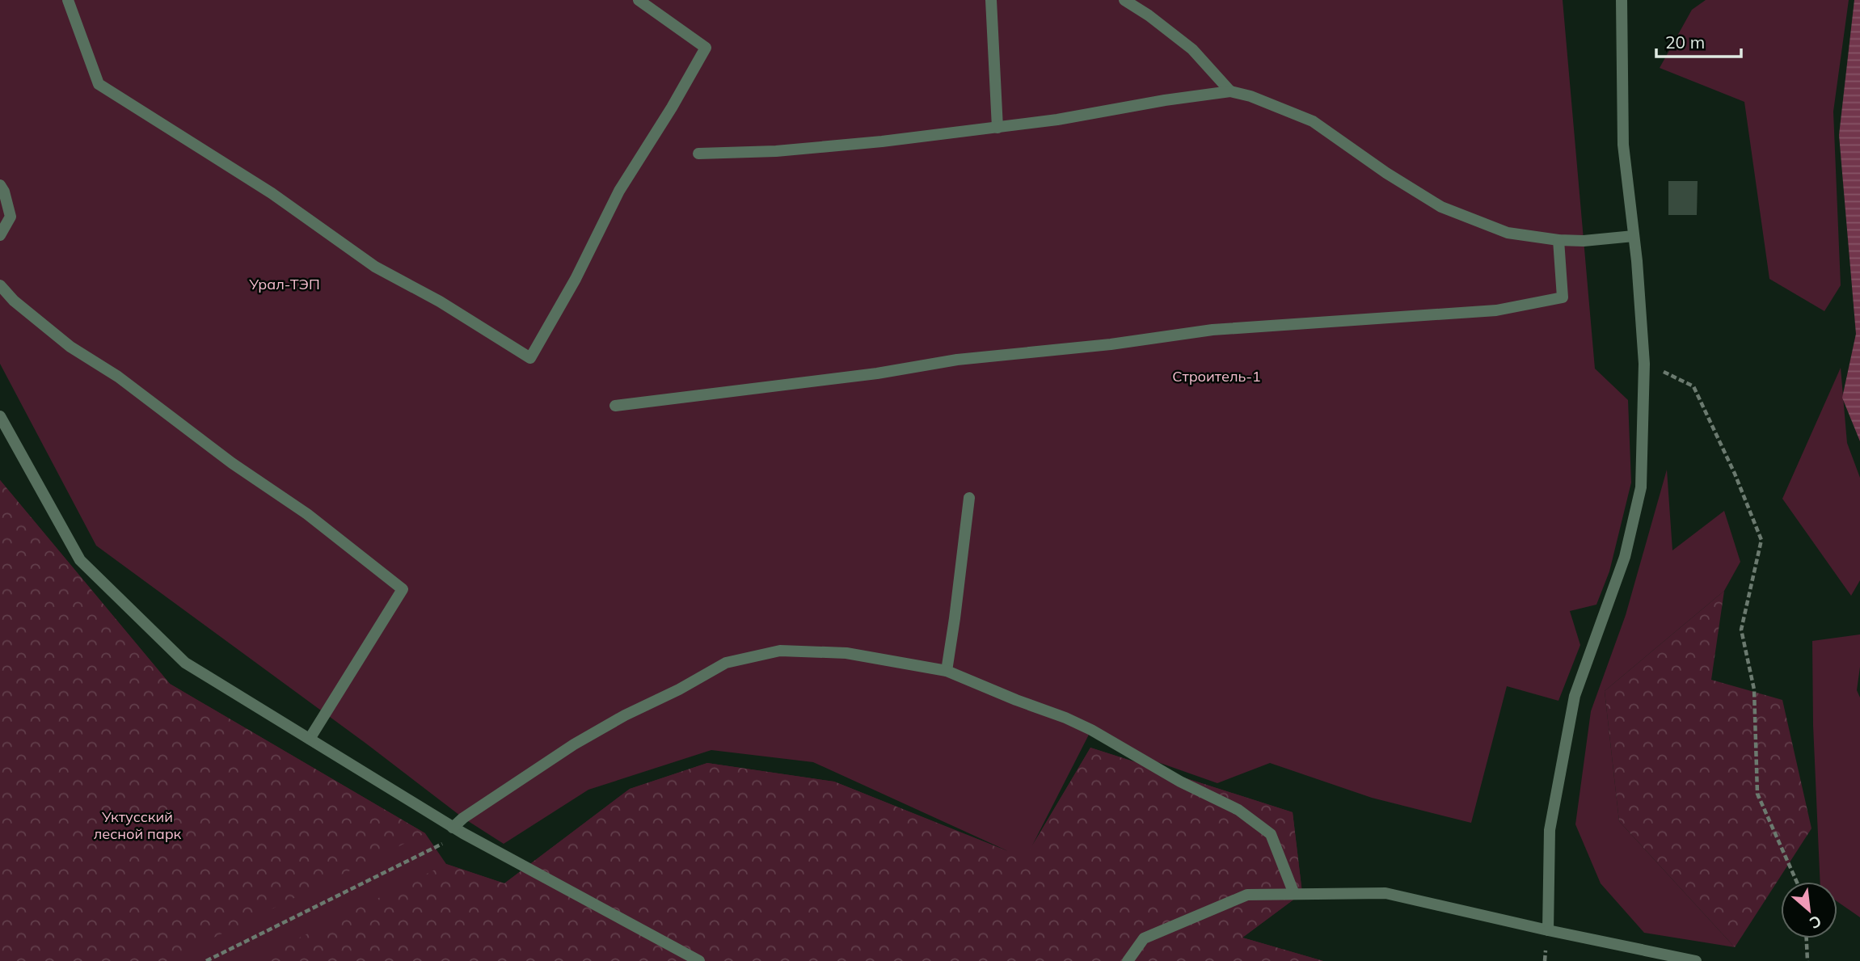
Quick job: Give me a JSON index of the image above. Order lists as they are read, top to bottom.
{
  "parks": ["Урал-ТЭП", "Строитель-1", "Уктусский лесной парк"],
  "scale_bar": "20 m",
  "north": "bottom right"
}
